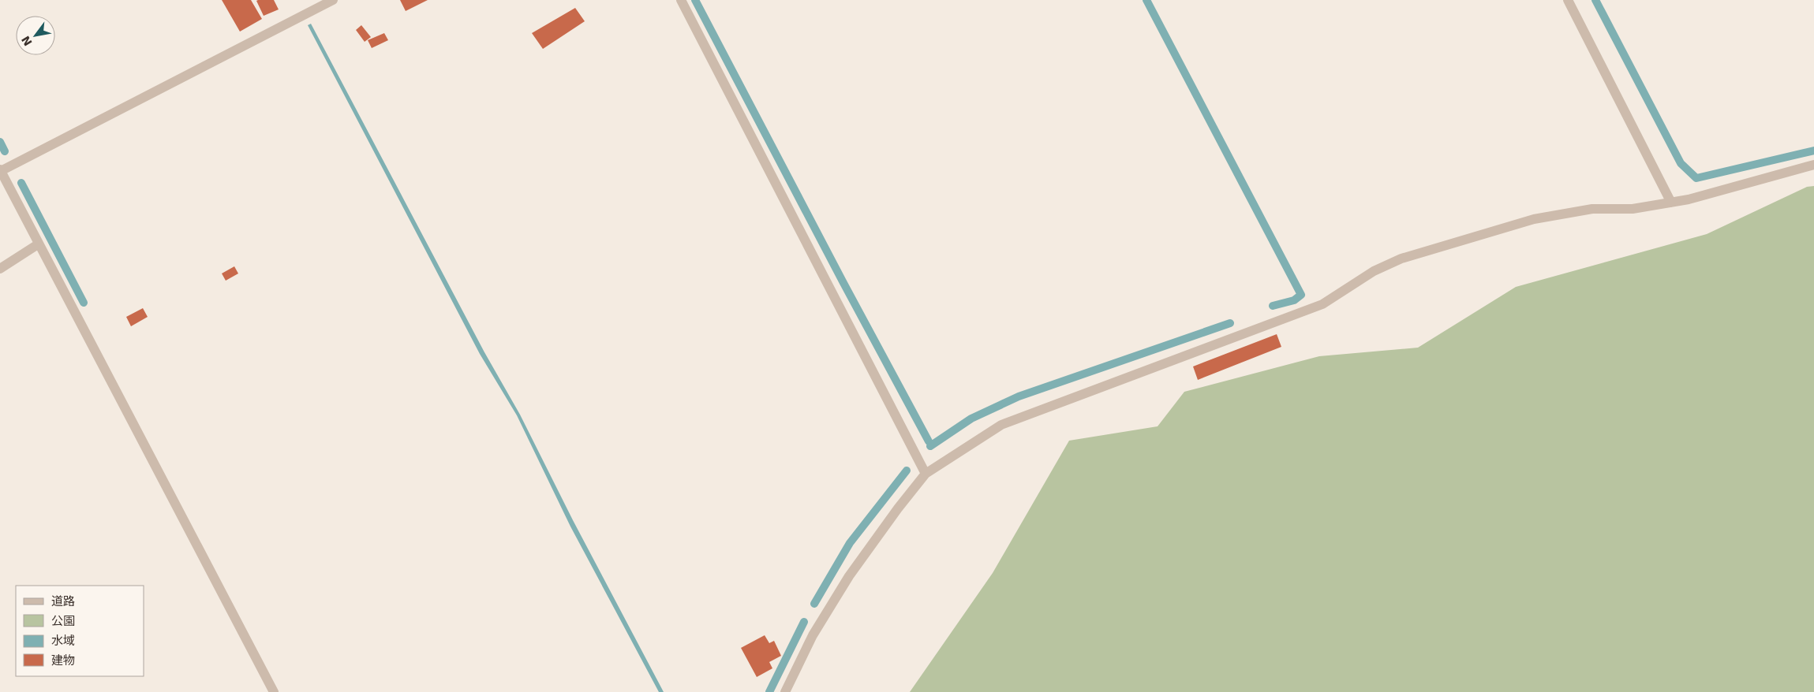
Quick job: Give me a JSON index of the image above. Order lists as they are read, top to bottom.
{
  "legend": [
    "道路",
    "公園",
    "水域",
    "建物"
  ],
  "north": "bottom left"
}
